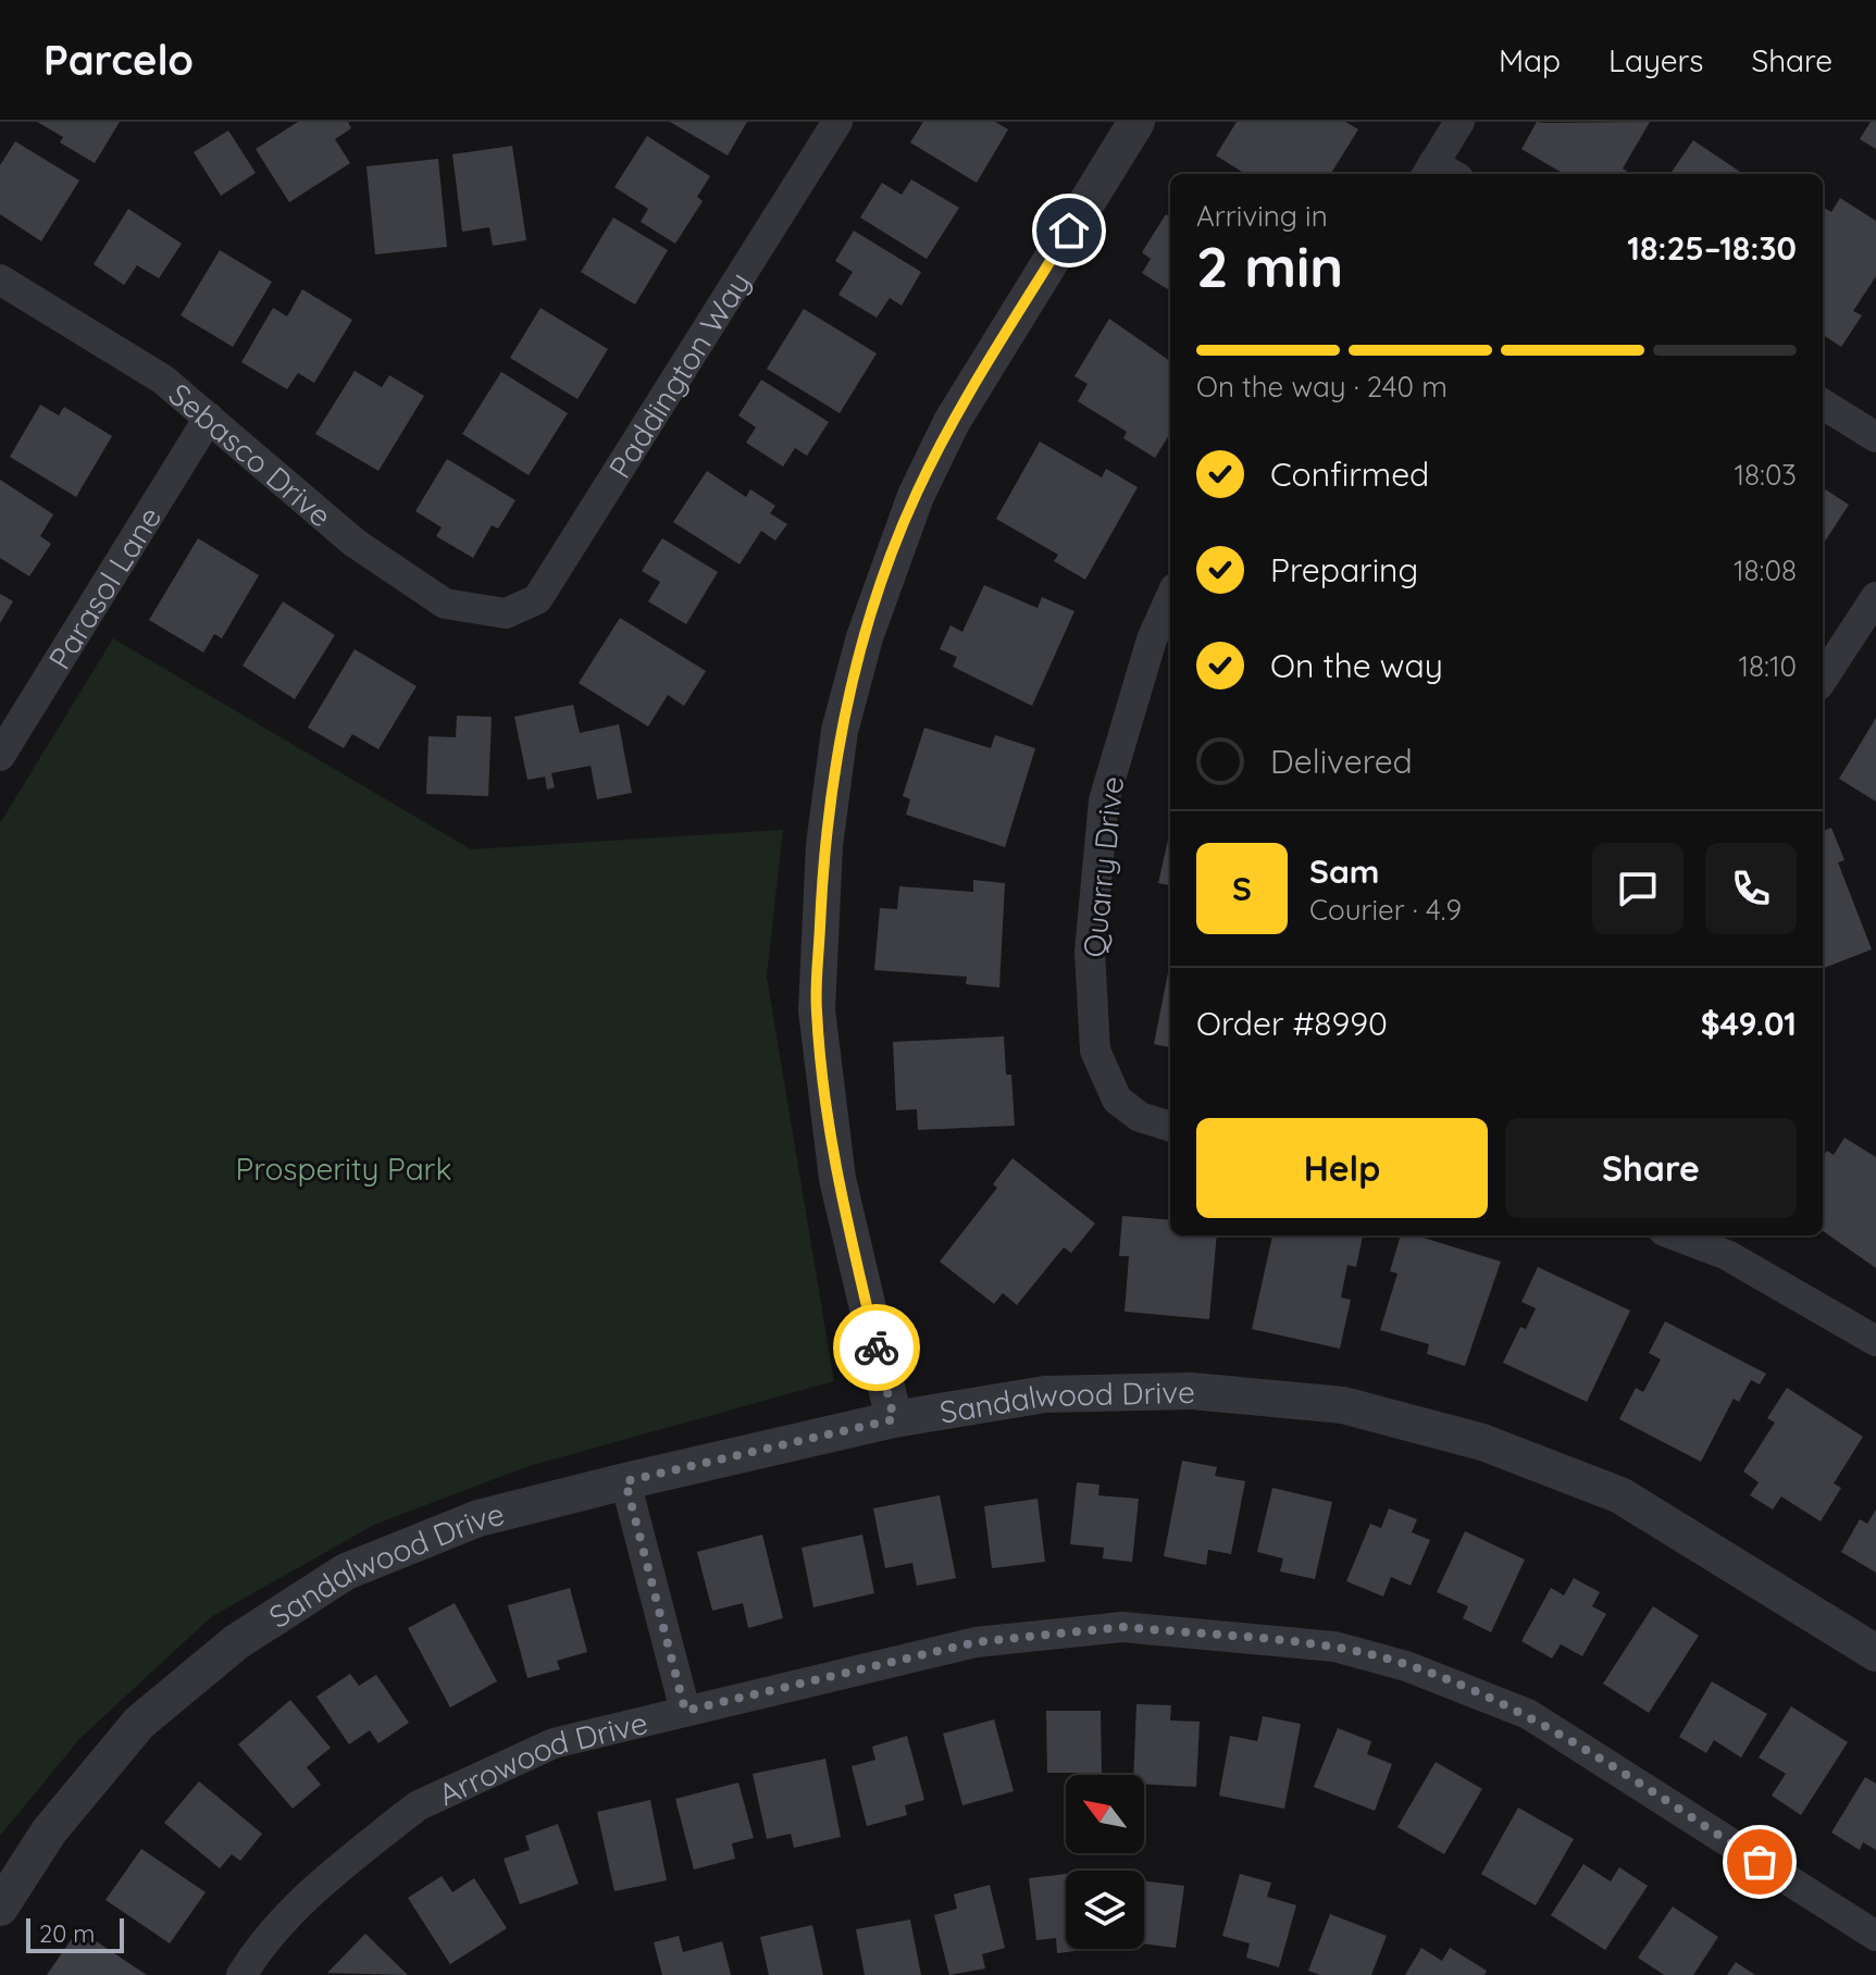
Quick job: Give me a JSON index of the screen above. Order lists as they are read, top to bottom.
{
  "streets": {
    "street": [
      "Paddington Way",
      "Sebasco Drive",
      "Parasol Lane",
      "Quarry Drive",
      "Sandalwood Drive",
      "Arrowood Drive"
    ]
  },
  "crossings": [
    ["Paddington Way", "Sebasco Drive"],
    ["Sebasco Drive", "Parasol Lane"]
  ],
  "parks": ["Prosperity Park"],
  "scale_bar": "20 m",
  "north": "top left",
  "page": {
    "header": "Parcelo",
    "nav": ["Map", "Layers", "Share"],
    "heading": ["2 min", "Arriving in", "18:25–18:30"],
    "panel": [
      "Sam",
      "Courier · 4.9",
      "Order #8990",
      "$49.01"
    ],
    "bar": "On the way · 240 m",
    "list": [
      ["Confirmed", "18:03"],
      ["Preparing", "18:08"],
      ["On the way", "18:10"],
      "Delivered"
    ],
    "round": "S",
    "buttons": ["Help", "Share"],
    "scale": "20 m"
  }
}
